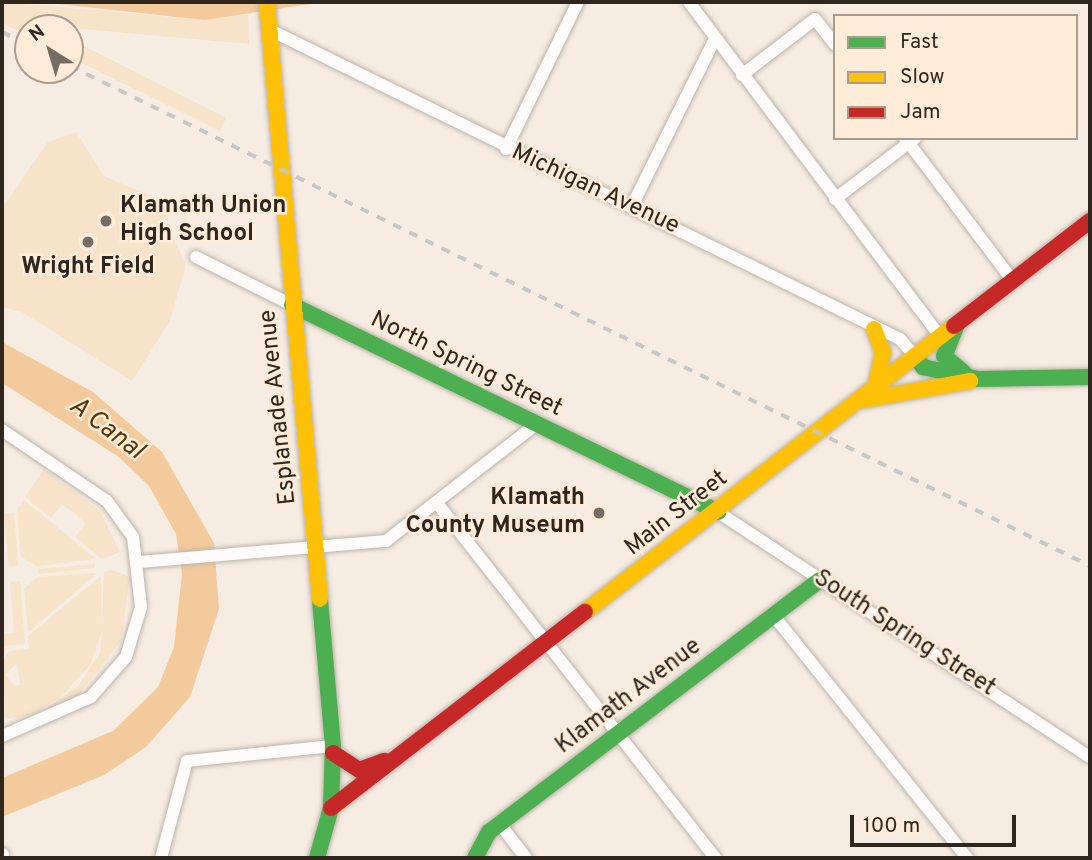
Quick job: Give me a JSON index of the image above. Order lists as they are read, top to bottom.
{
  "streets": {
    "street": [
      "Michigan Avenue",
      "North Spring Street",
      "Esplanade Avenue",
      "Main Street",
      "South Spring Street",
      "Klamath Avenue"
    ]
  },
  "crossings": [
    ["Michigan Avenue", "Esplanade Avenue"],
    ["Michigan Avenue", "Main Street"],
    ["North Spring Street", "Esplanade Avenue"],
    ["North Spring Street", "Main Street"],
    ["North Spring Street", "South Spring Street"],
    ["Esplanade Avenue", "Main Street"],
    ["Main Street", "South Spring Street"],
    ["South Spring Street", "Klamath Avenue"]
  ],
  "water": ["A Canal"],
  "places": ["Klamath Union High School", "Wright Field", "Klamath County Museum"],
  "legend": ["Fast", "Slow", "Jam"],
  "scale_bar": "100 m",
  "north": "top left"
}
